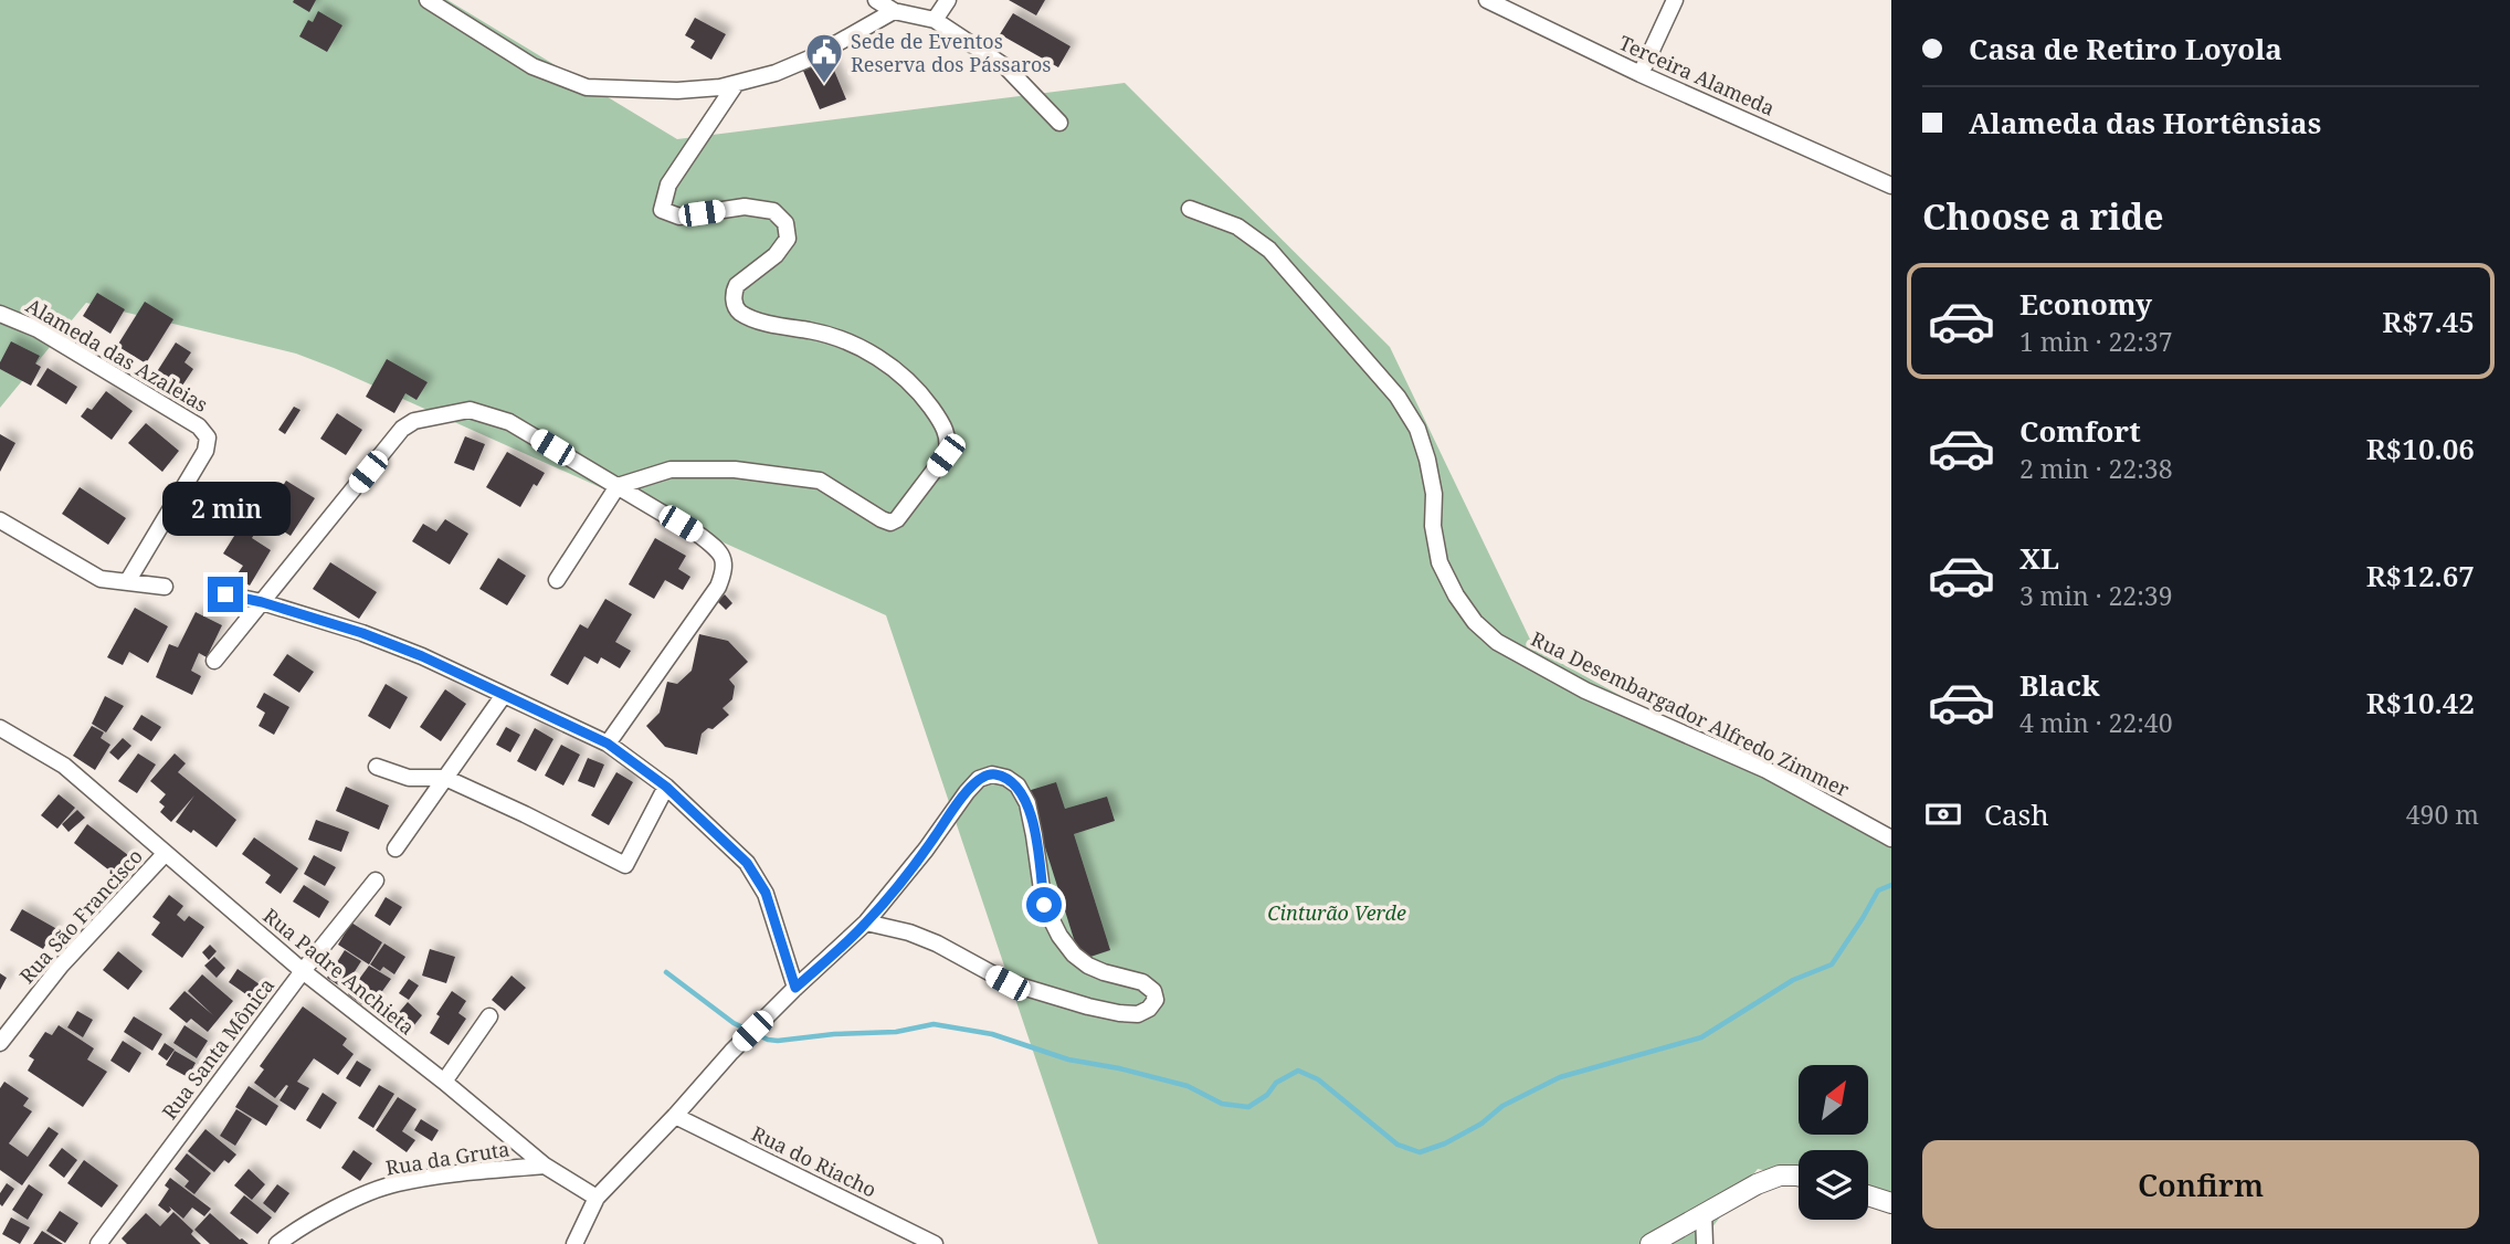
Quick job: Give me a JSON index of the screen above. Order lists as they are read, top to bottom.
{
  "streets": {
    "street": [
      "Terceira Alameda",
      "Alameda das Azaleias",
      "Rua Desembargador Alfredo Zimmer",
      "Rua São Francisco",
      "Rua Padre Anchieta",
      "Rua Santa Mônica",
      "Rua da Gruta",
      "Rua do Riacho"
    ]
  },
  "crossings": [
    ["Rua São Francisco", "Rua Padre Anchieta"],
    ["Rua Padre Anchieta", "Rua Santa Mônica"],
    ["Rua Padre Anchieta", "Rua da Gruta"]
  ],
  "parks": ["Cinturão Verde"],
  "places": {
    "public building": ["Sede de Eventos Reserva dos Pássaros"]
  },
  "north": "top right",
  "page": {
    "banner": ["Casa de Retiro Loyola", "Alameda das Hortênsias"],
    "heading": "Choose a ride",
    "list": [
      {
        "name": "Economy",
        "note": "1 min · 22:37",
        "value": "R$7.45"
      },
      {
        "name": "Comfort",
        "note": "2 min · 22:38",
        "value": "R$10.06"
      },
      {
        "name": "XL",
        "note": "3 min · 22:39",
        "value": "R$12.67"
      },
      {
        "name": "Black",
        "note": "4 min · 22:40",
        "value": "R$10.42"
      }
    ],
    "bubble": "2 min",
    "pay": ["Cash", "490 m"],
    "buttons": "Confirm"
  }
}
